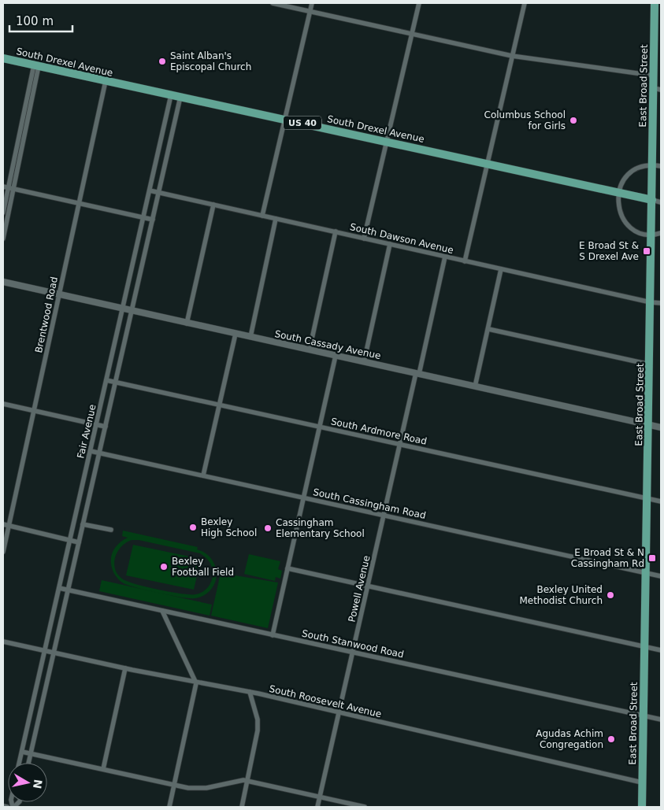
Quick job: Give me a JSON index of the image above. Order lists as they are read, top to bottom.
{
  "streets": {
    "main road": ["South Drexel Avenue", "East Broad Street", "US 40"],
    "street": [
      "South Dawson Avenue",
      "Brentwood Road",
      "South Cassady Avenue",
      "Fair Avenue",
      "South Ardmore Road",
      "South Cassingham Road",
      "Powell Avenue",
      "South Stanwood Road",
      "South Roosevelt Avenue"
    ]
  },
  "crossings": [
    ["South Drexel Avenue", "East Broad Street"],
    ["South Drexel Avenue", "Brentwood Road"],
    ["South Drexel Avenue", "Fair Avenue"],
    ["East Broad Street", "South Dawson Avenue"],
    ["East Broad Street", "South Cassady Avenue"],
    ["East Broad Street", "South Ardmore Road"],
    ["East Broad Street", "South Cassingham Road"],
    ["East Broad Street", "South Stanwood Road"],
    ["East Broad Street", "South Roosevelt Avenue"],
    ["South Dawson Avenue", "Fair Avenue"],
    ["South Dawson Avenue", "Powell Avenue"],
    ["Brentwood Road", "South Cassady Avenue"],
    ["South Cassady Avenue", "Fair Avenue"],
    ["South Cassady Avenue", "Powell Avenue"],
    ["Fair Avenue", "South Ardmore Road"],
    ["Fair Avenue", "South Cassingham Road"],
    ["Fair Avenue", "South Stanwood Road"],
    ["Fair Avenue", "South Roosevelt Avenue"],
    ["South Ardmore Road", "Powell Avenue"],
    ["South Cassingham Road", "Powell Avenue"],
    ["Powell Avenue", "South Stanwood Road"],
    ["Powell Avenue", "South Roosevelt Avenue"]
  ],
  "places": {
    "other": [
      "Saint Alban's Episcopal Church",
      "Columbus School for Girls",
      "Bexley High School",
      "Cassingham Elementary School",
      "Bexley Football Field",
      "Bexley United Methodist Church",
      "Agudas Achim Congregation"
    ],
    "transit": ["E Broad St & S Drexel Ave", "E Broad St & N Cassingham Rd"]
  },
  "scale_bar": "100 m",
  "north": "right"
}
